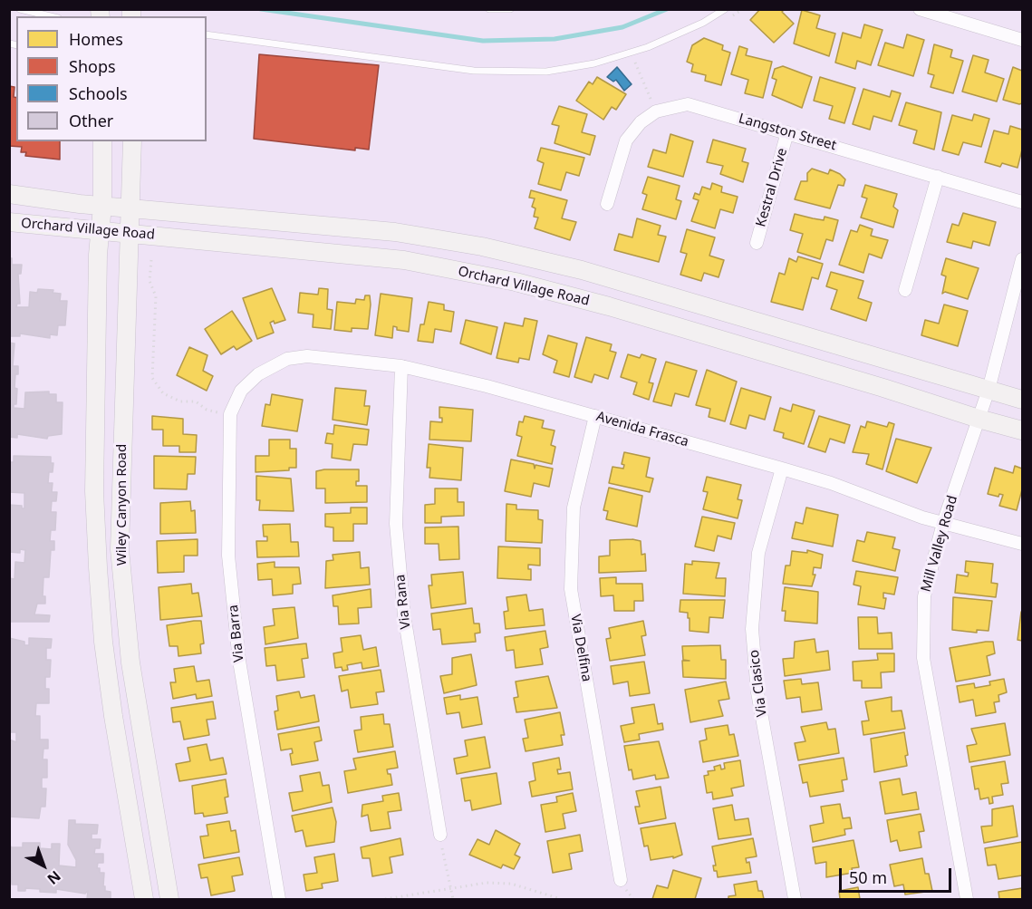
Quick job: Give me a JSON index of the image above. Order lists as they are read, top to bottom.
{
  "streets": {
    "main road": ["Orchard Village Road", "Wiley Canyon Road"],
    "street": [
      "Langston Street",
      "Kestral Drive",
      "Avenida Frasca",
      "Mill Valley Road",
      "Via Rana",
      "Via Barra",
      "Via Delfina",
      "Via Clasico"
    ]
  },
  "crossings": [
    ["Langston Street", "Kestral Drive"],
    ["Orchard Village Road", "Wiley Canyon Road"],
    ["Orchard Village Road", "Mill Valley Road"],
    ["Avenida Frasca", "Mill Valley Road"],
    ["Avenida Frasca", "Via Rana"],
    ["Avenida Frasca", "Via Barra"],
    ["Avenida Frasca", "Via Delfina"],
    ["Avenida Frasca", "Via Clasico"]
  ],
  "legend": [
    "Homes",
    "Shops",
    "Schools",
    "Other"
  ],
  "scale_bar": "50 m",
  "north": "bottom right"
}
